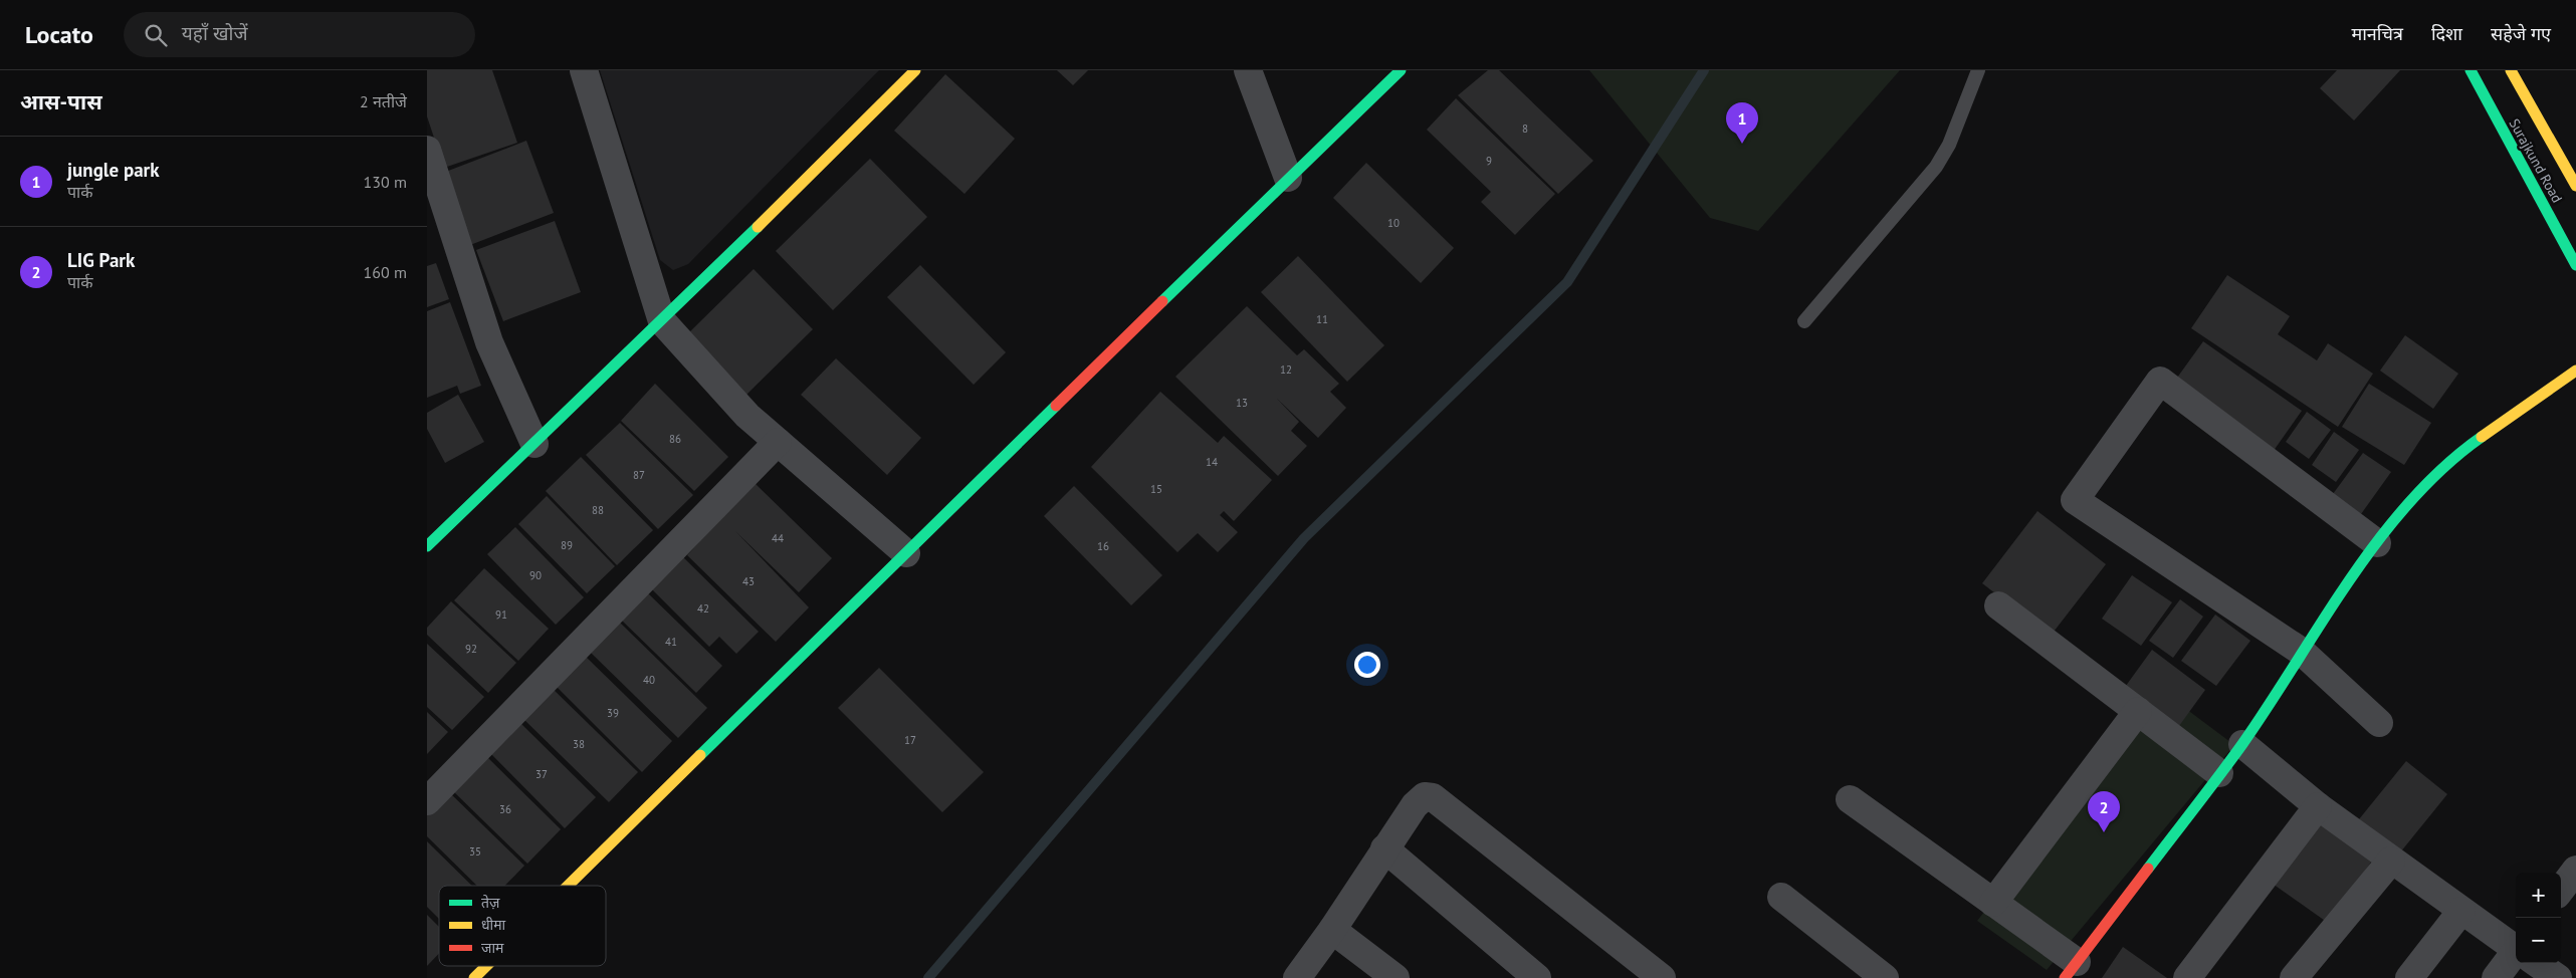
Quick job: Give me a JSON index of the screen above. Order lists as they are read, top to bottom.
{
  "streets": {
    "street": ["Surajkund Road"]
  },
  "house_numbers": [
    "8",
    "9",
    "10",
    "11",
    "12",
    "13",
    "86",
    "14",
    "87",
    "15",
    "88",
    "44",
    "89",
    "16",
    "90",
    "43",
    "42",
    "91",
    "41",
    "92",
    "40",
    "39",
    "17",
    "38",
    "37",
    "36",
    "35"
  ],
  "legend": ["तेज़", "धीमा", "जाम"],
  "page": {
    "header": "Locato",
    "search": "यहाँ खोजें",
    "nav": ["मानचित्र", "दिशा", "सहेजे गए"],
    "heading": ["आस-पास", "2 नतीजे"],
    "pins": ["1", "2"],
    "list": [
      {
        "mark": "1",
        "name": "jungle park",
        "note": "पार्क",
        "value": "130 m"
      },
      {
        "mark": "2",
        "name": "LIG Park",
        "note": "पार्क",
        "value": "160 m"
      }
    ],
    "map_buttons": ["+", "−"]
  }
}
